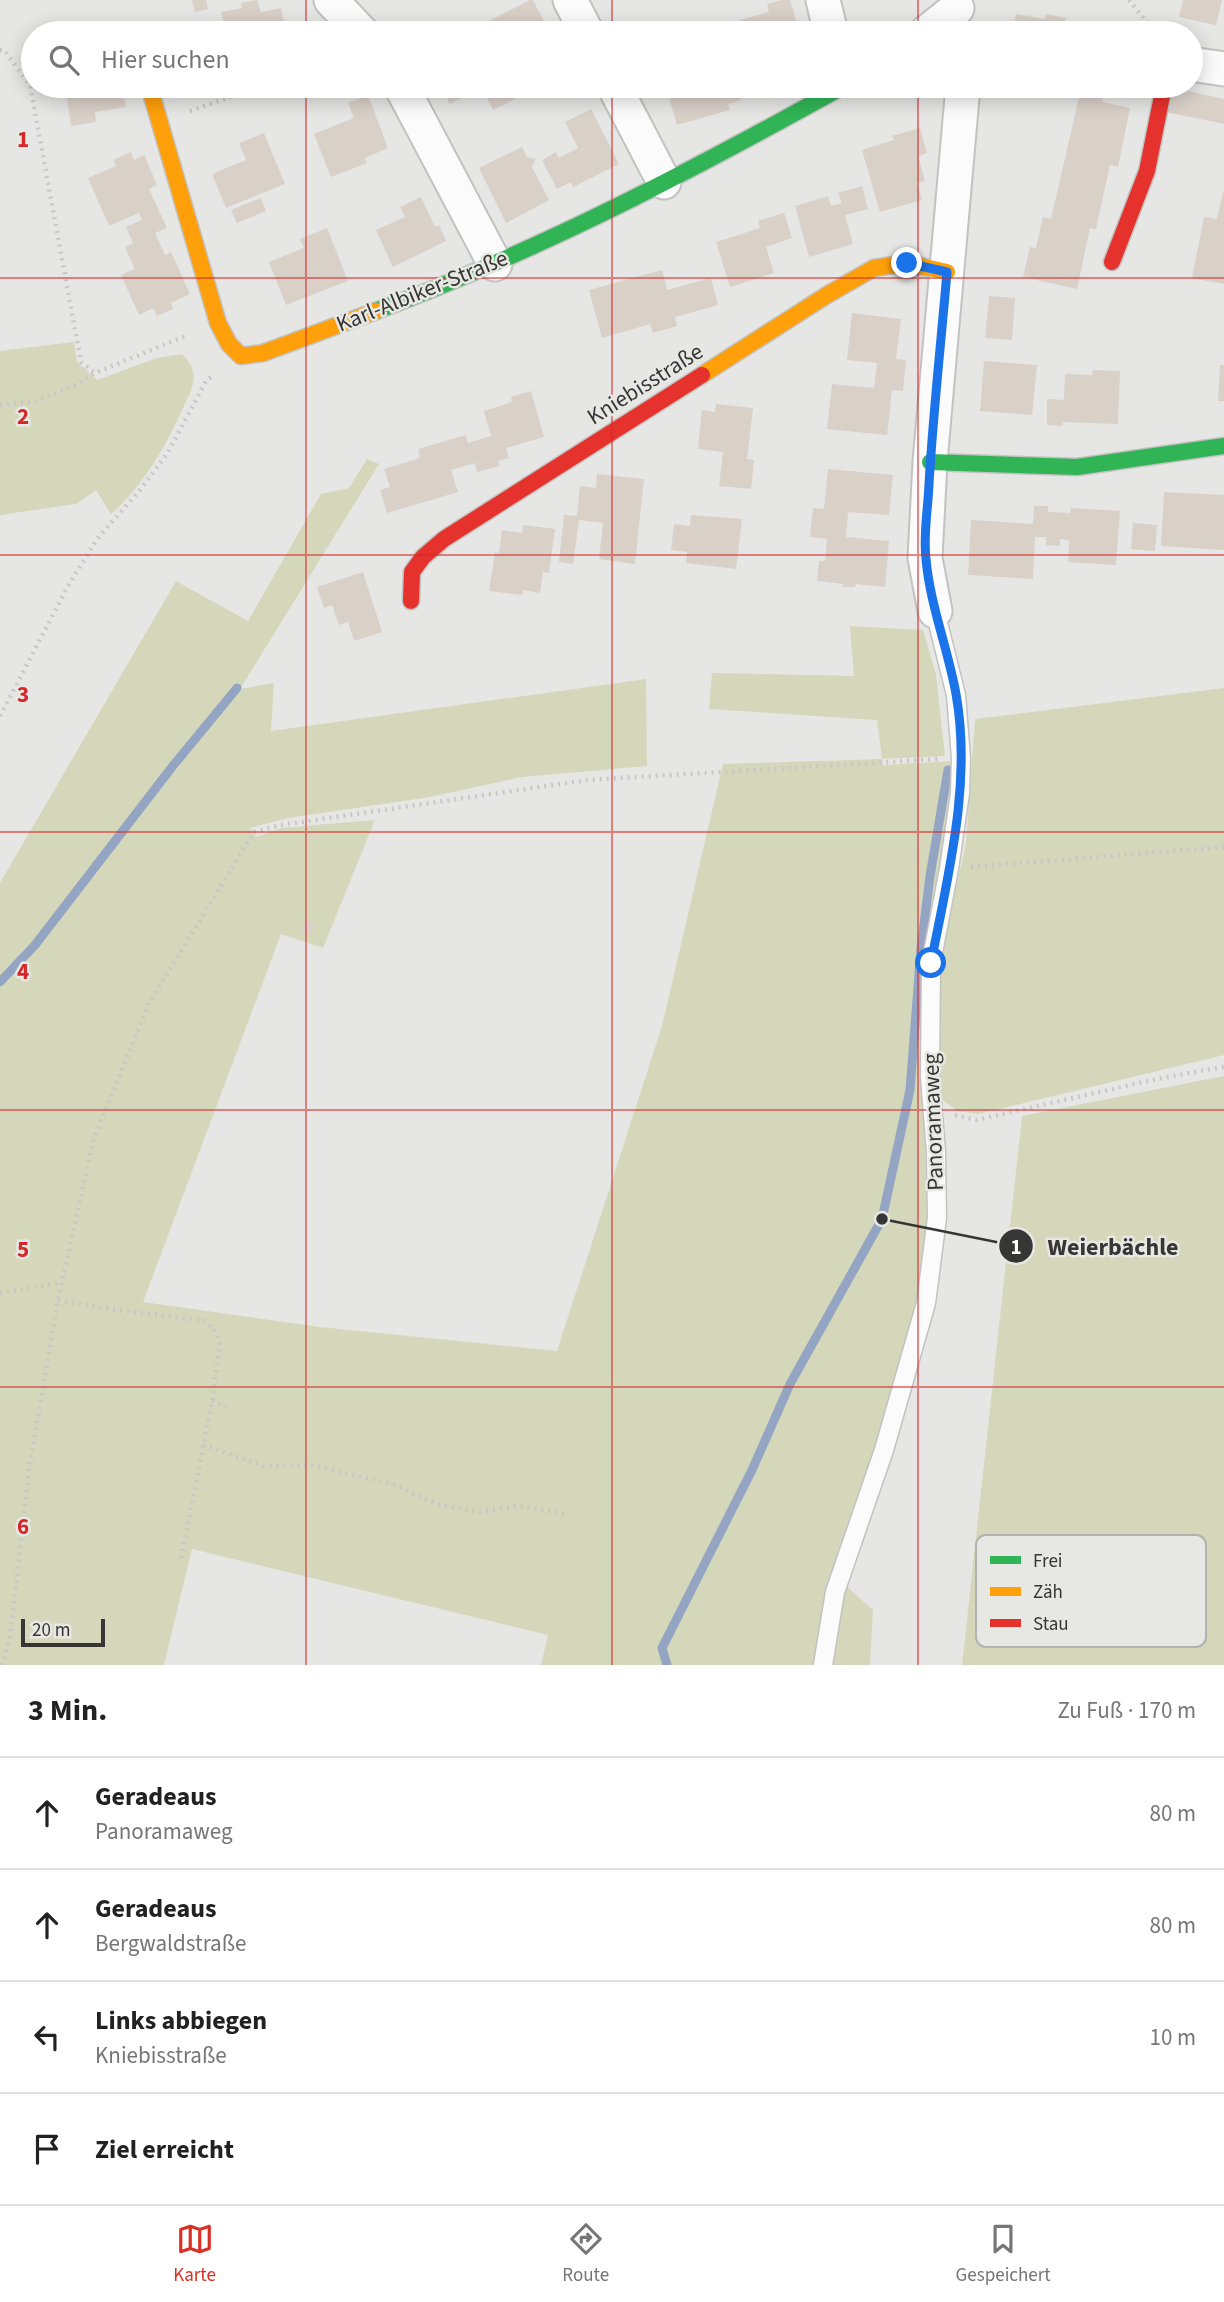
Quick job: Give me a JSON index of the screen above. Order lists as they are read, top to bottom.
{
  "streets": {
    "street": ["Karl-Albiker-Straße", "Kniebisstraße"],
    "lane": ["Panoramaweg"]
  },
  "places": ["Weierbächle"],
  "legend": ["Frei", "Zäh", "Stau"],
  "scale_bar": "20 m",
  "page": {
    "search": "Hier suchen",
    "scale": "20 m",
    "heading": ["3 Min.", "Zu Fuß · 170 m"],
    "list": [
      ["Geradeaus", "Panoramaweg", "80 m"],
      ["Geradeaus", "Bergwaldstraße", "80 m"],
      ["Links abbiegen", "Kniebisstraße", "10 m"],
      "Ziel erreicht"
    ],
    "nav": ["Karte", "Route", "Gespeichert"]
  },
  "grid": {
    "rows": [
      "1",
      "2",
      "3",
      "4",
      "5",
      "6"
    ]
  }
}
